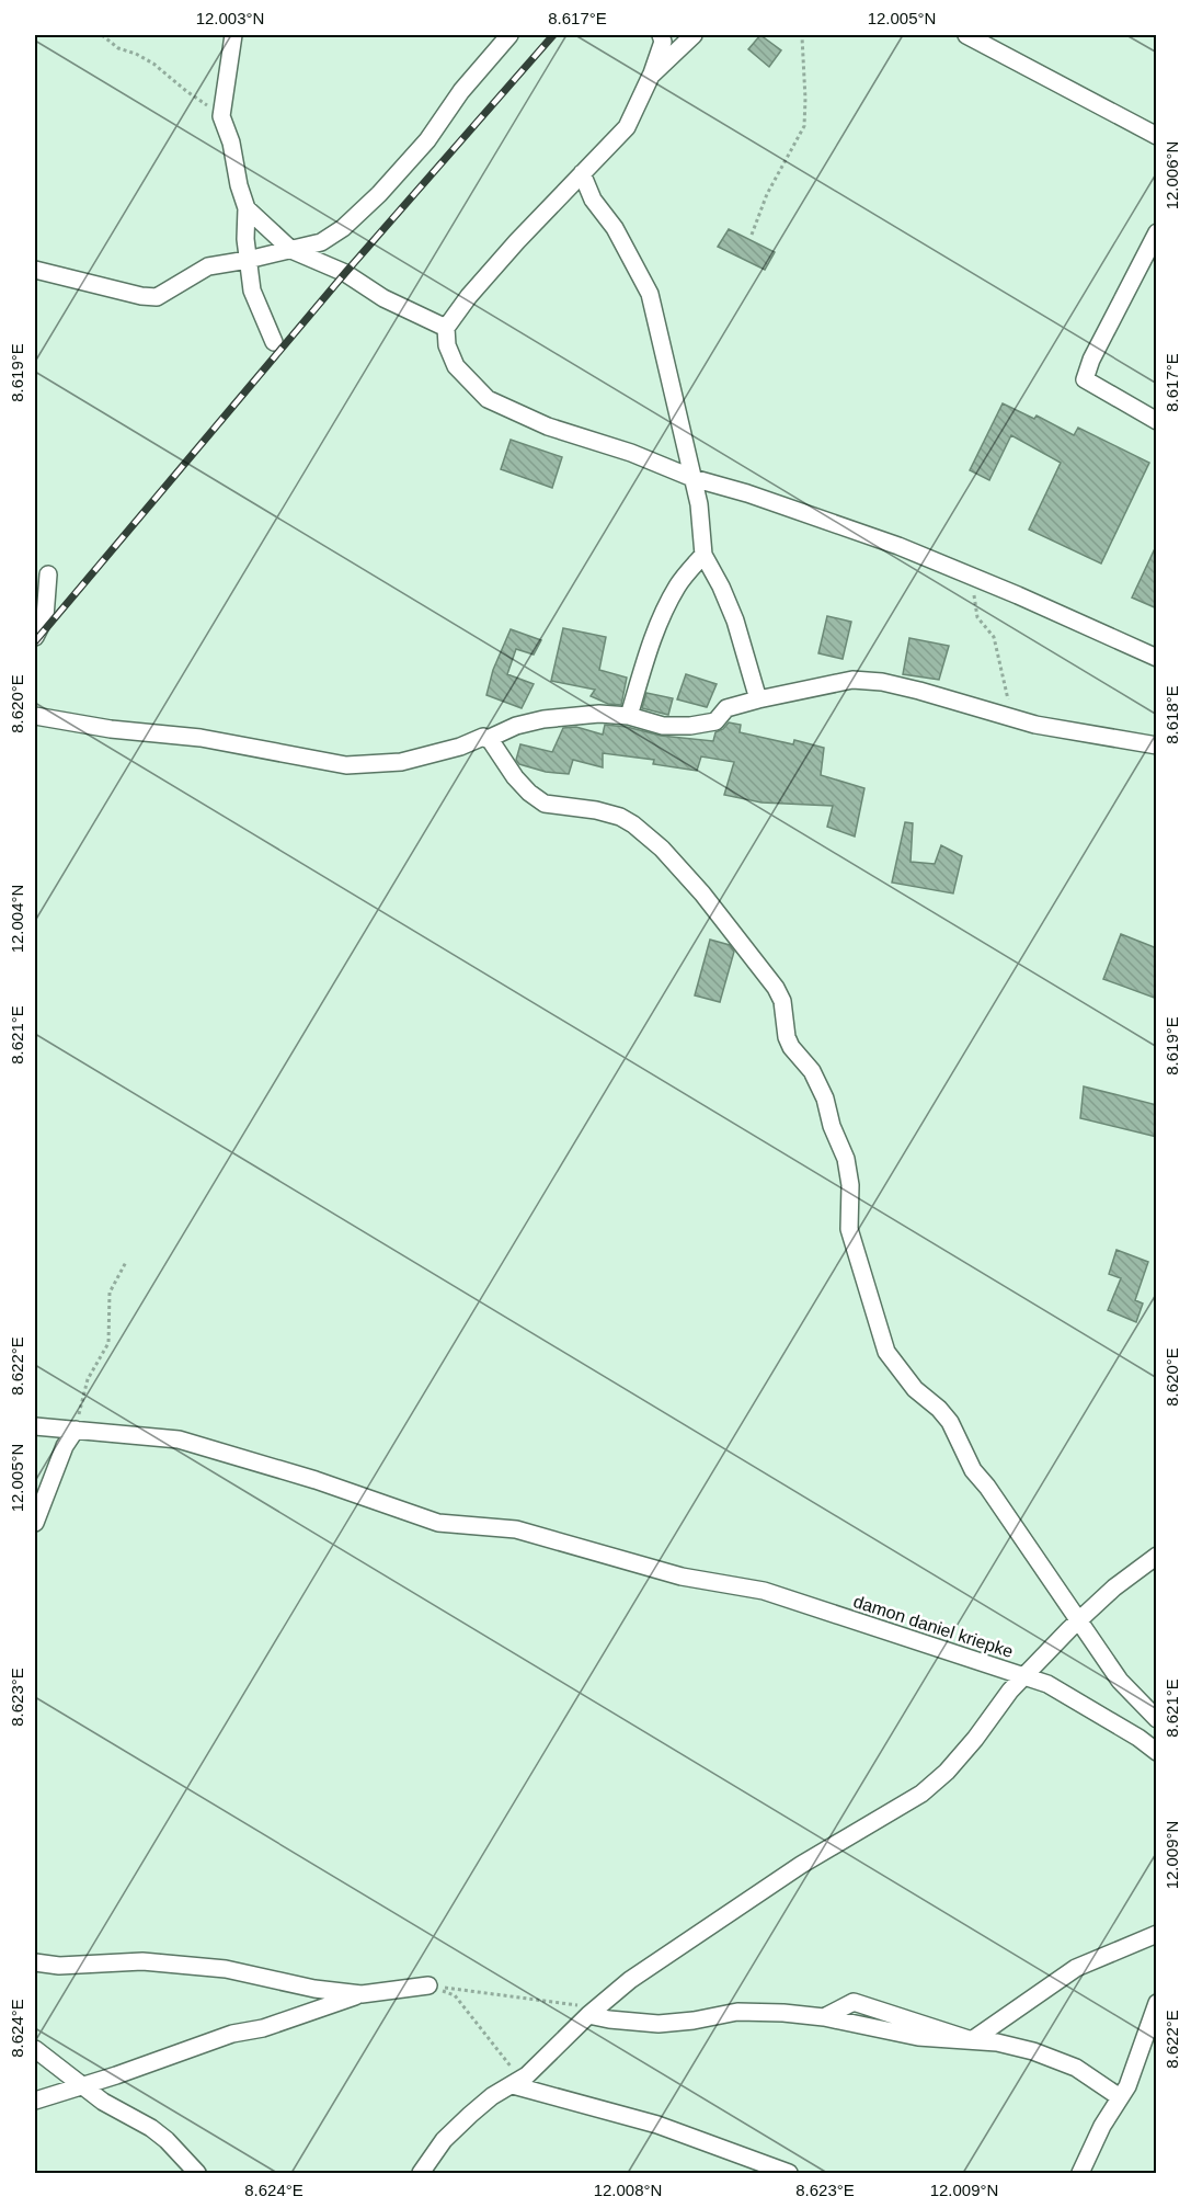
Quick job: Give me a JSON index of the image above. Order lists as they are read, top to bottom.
{
  "streets": {
    "street": ["damon daniel kriepke"]
  },
  "coordinates": [
    "12.003°N",
    "8.617°E",
    "12.005°N",
    "12.006°N",
    "8.619°E",
    "8.620°E",
    "8.618°E",
    "12.004°N",
    "8.621°E",
    "8.622°E",
    "8.623°E",
    "12.009°N",
    "8.624°E",
    "12.008°N"
  ]
}
